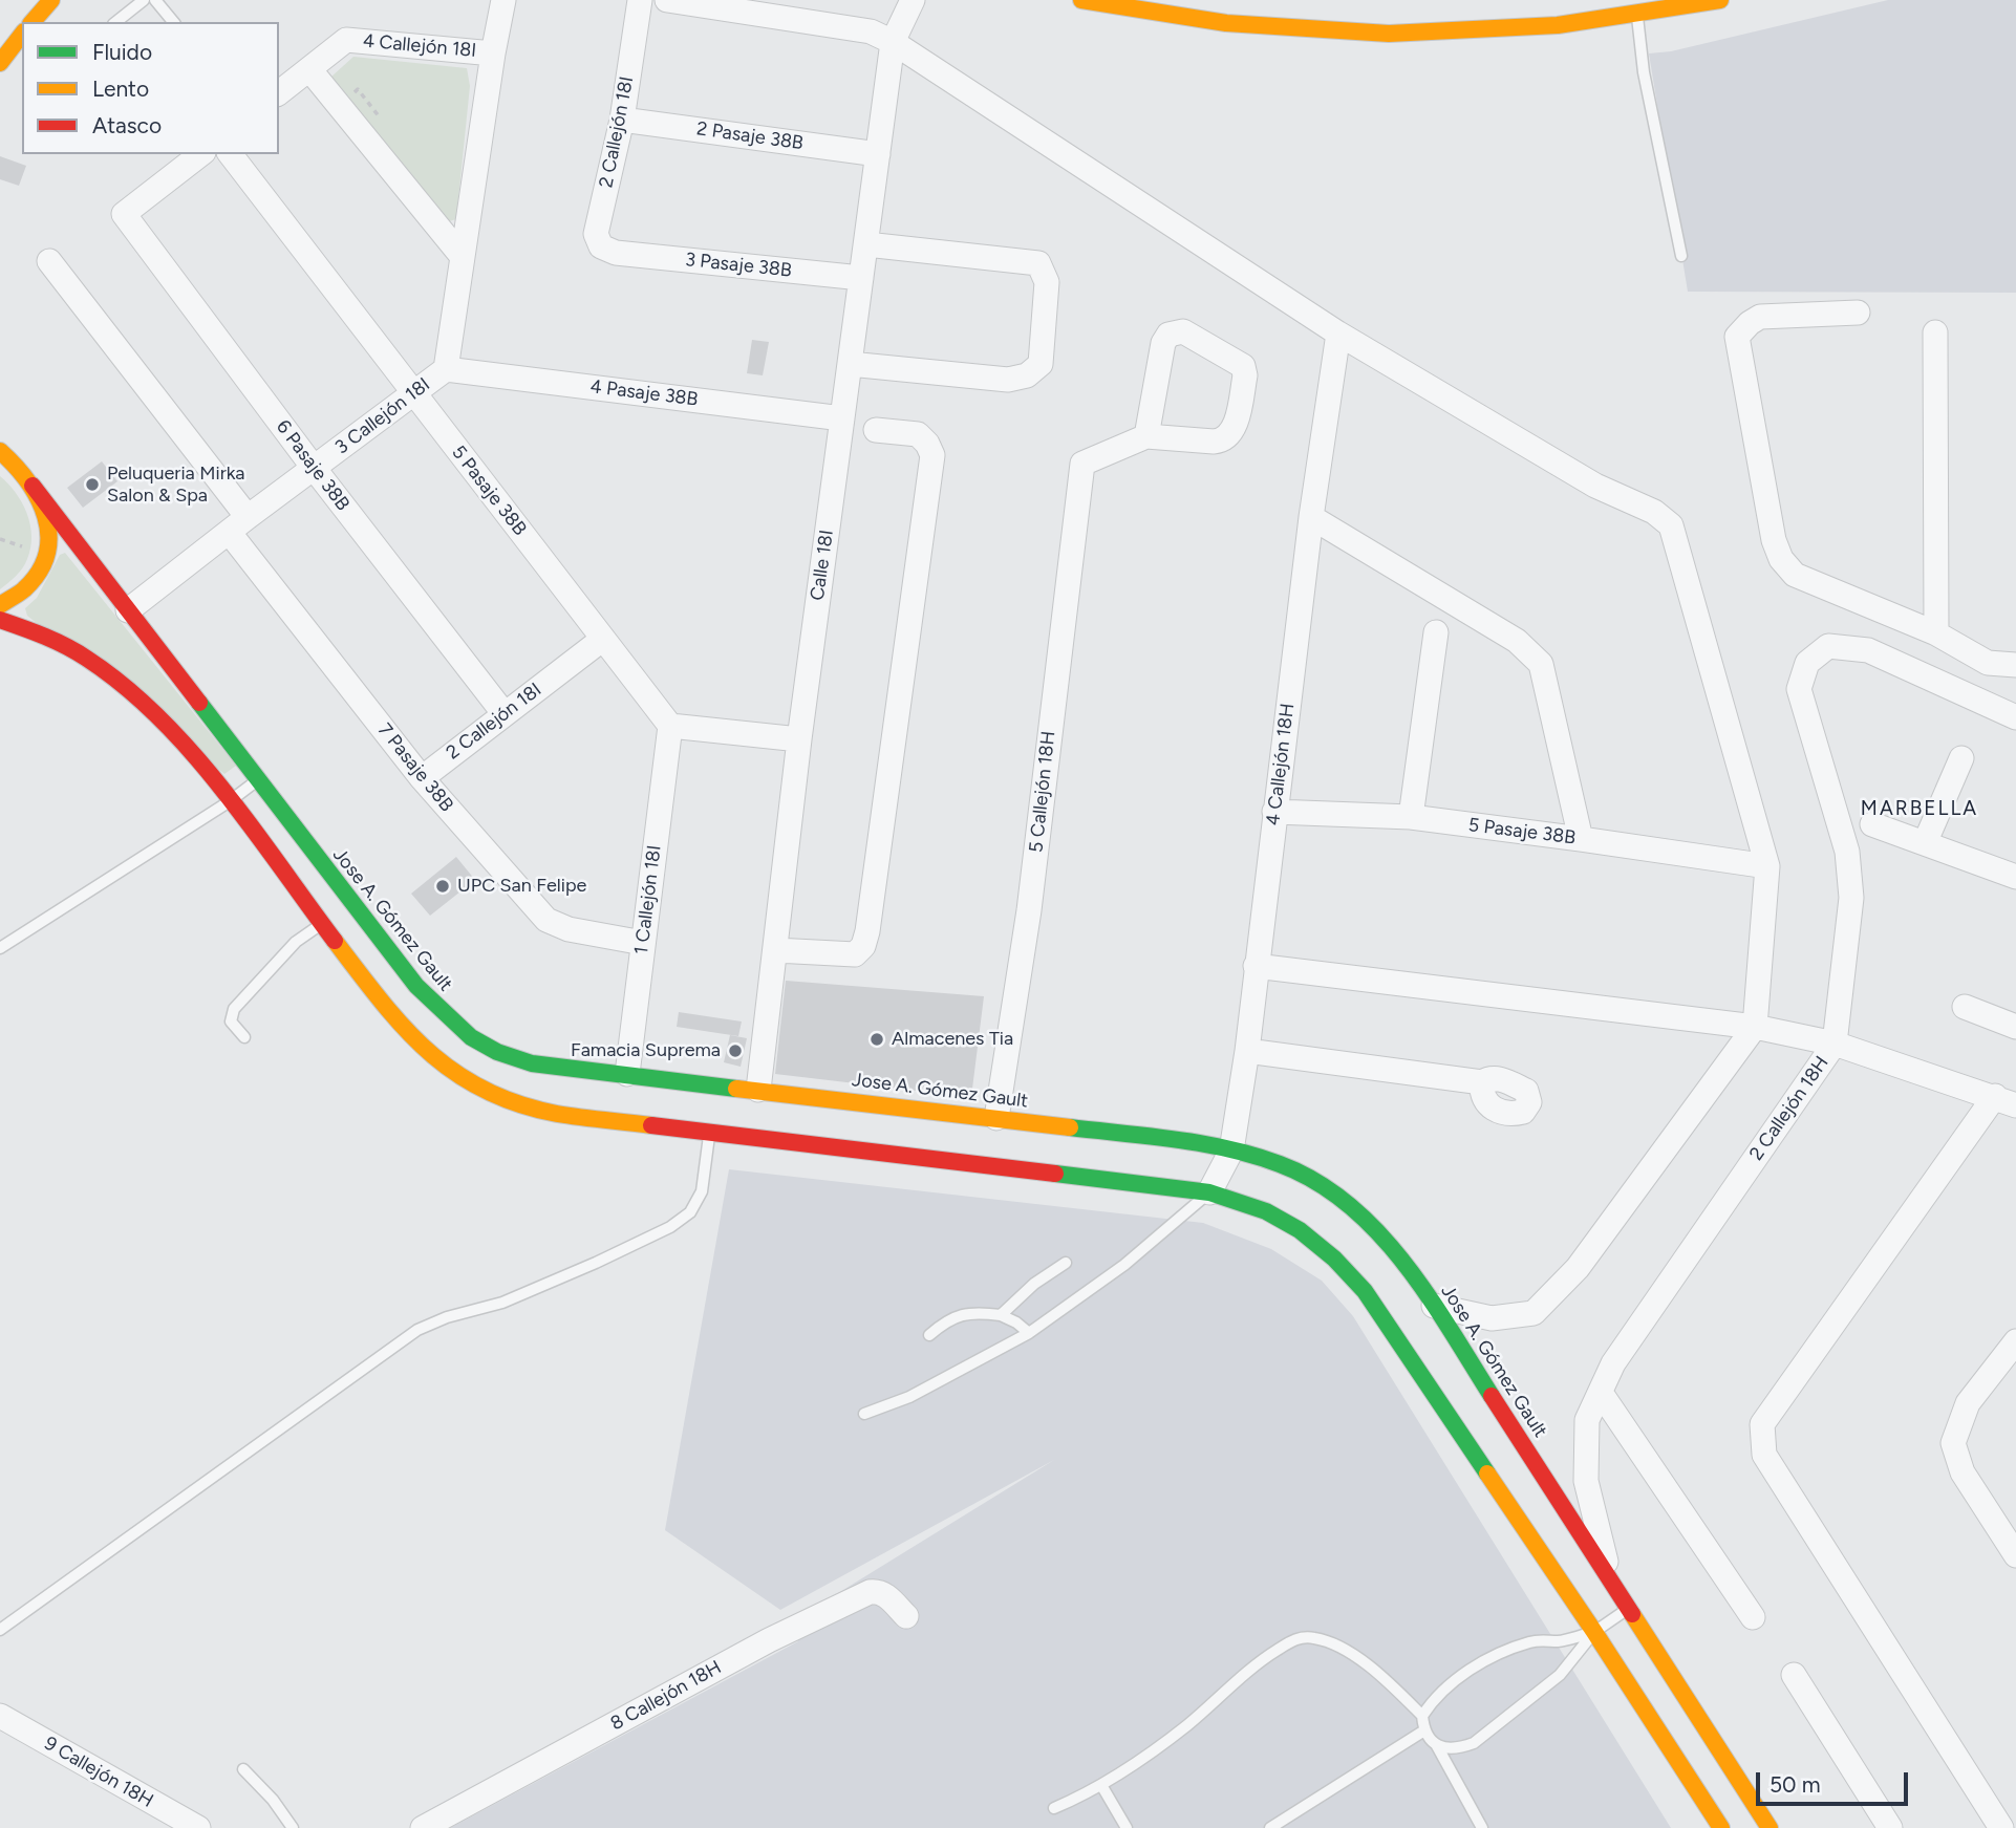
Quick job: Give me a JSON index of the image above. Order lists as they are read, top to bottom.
{
  "streets": {
    "main road": ["Jose A. Gómez Gault"],
    "street": [
      "4 Callejón 18I",
      "2 Callejón 18I",
      "2 Pasaje 38B",
      "3 Pasaje 38B",
      "4 Pasaje 38B",
      "3 Callejón 18I",
      "6 Pasaje 38B",
      "5 Pasaje 38B",
      "Calle 18I",
      "4 Callejón 18H",
      "7 Pasaje 38B",
      "5 Callejón 18H",
      "1 Callejón 18I",
      "2 Callejón 18H",
      "8 Callejón 18H",
      "9 Callejón 18H"
    ]
  },
  "crossings": [
    ["4 Callejón 18I", "3 Callejón 18I"],
    ["2 Callejón 18I", "2 Pasaje 38B"],
    ["2 Callejón 18I", "3 Pasaje 38B"],
    ["2 Callejón 18I", "6 Pasaje 38B"],
    ["2 Callejón 18I", "5 Pasaje 38B"],
    ["2 Callejón 18I", "7 Pasaje 38B"],
    ["2 Pasaje 38B", "Calle 18I"],
    ["3 Pasaje 38B", "Calle 18I"],
    ["4 Pasaje 38B", "3 Callejón 18I"],
    ["4 Pasaje 38B", "Calle 18I"],
    ["3 Callejón 18I", "6 Pasaje 38B"],
    ["3 Callejón 18I", "5 Pasaje 38B"],
    ["3 Callejón 18I", "7 Pasaje 38B"],
    ["3 Callejón 18I", "Jose A. Gómez Gault"],
    ["5 Pasaje 38B", "4 Callejón 18H"],
    ["5 Pasaje 38B", "1 Callejón 18I"],
    ["Calle 18I", "Jose A. Gómez Gault"],
    ["4 Callejón 18H", "Jose A. Gómez Gault"],
    ["7 Pasaje 38B", "1 Callejón 18I"],
    ["5 Callejón 18H", "Jose A. Gómez Gault"],
    ["1 Callejón 18I", "Jose A. Gómez Gault"],
    ["Jose A. Gómez Gault", "2 Callejón 18H"]
  ],
  "districts": ["MARBELLA"],
  "places": [
    "Peluqueria Mirka Salon & Spa",
    "UPC San Felipe",
    "Almacenes Tia",
    "Famacia Suprema"
  ],
  "legend": ["Fluido", "Lento", "Atasco"],
  "scale_bar": "50 m"
}
